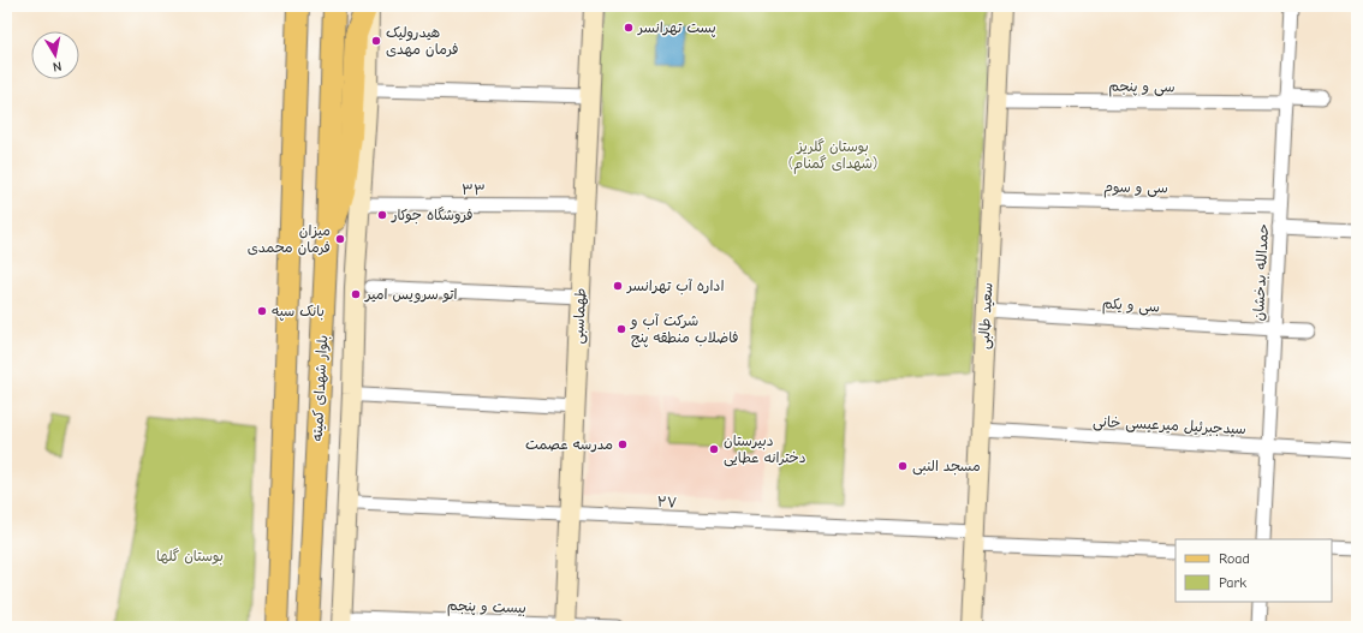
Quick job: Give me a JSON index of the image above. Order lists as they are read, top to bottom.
{
  "streets": {
    "main road": ["بلوار شهدای کمیته"],
    "street": [
      "سی و پنجم",
      "سی و سوم",
      "۳۳",
      "حمدالله بدخشان",
      "سی و یکم",
      "طهماسبی",
      "سعید طالبی",
      "سیدجبرئیل میرعیسی خانی",
      "۲۷",
      "بیست و پنجم"
    ]
  },
  "crossings": [
    ["سی و پنجم", "حمدالله بدخشان"],
    ["سی و پنجم", "سعید طالبی"],
    ["سی و سوم", "حمدالله بدخشان"],
    ["سی و سوم", "سعید طالبی"],
    ["۳۳", "طهماسبی"],
    ["حمدالله بدخشان", "سی و یکم"],
    ["حمدالله بدخشان", "سیدجبرئیل میرعیسی خانی"],
    ["سی و یکم", "سعید طالبی"],
    ["طهماسبی", "۲۷"],
    ["طهماسبی", "بیست و پنجم"],
    ["سعید طالبی", "سیدجبرئیل میرعیسی خانی"],
    ["سعید طالبی", "۲۷"]
  ],
  "parks": ["بوستان گلریز (شهدای گمنام)", "بوستان گلها"],
  "places": [
    "پست تهرانسر",
    "هیدرولیک فرمان مهدی",
    "فروشگاه جوکار",
    "میزان فرمان محمدی",
    "اداره آب تهرانسر",
    "اتو سرویس امیر",
    "بانک سپه",
    "شرکت آب و فاضلاب منطقه پنج",
    "مدرسه عصمت",
    "دبیرستان دخترانه عطایی",
    "مسجد النبی"
  ],
  "legend": ["Road", "Park"],
  "north": "bottom"
}
